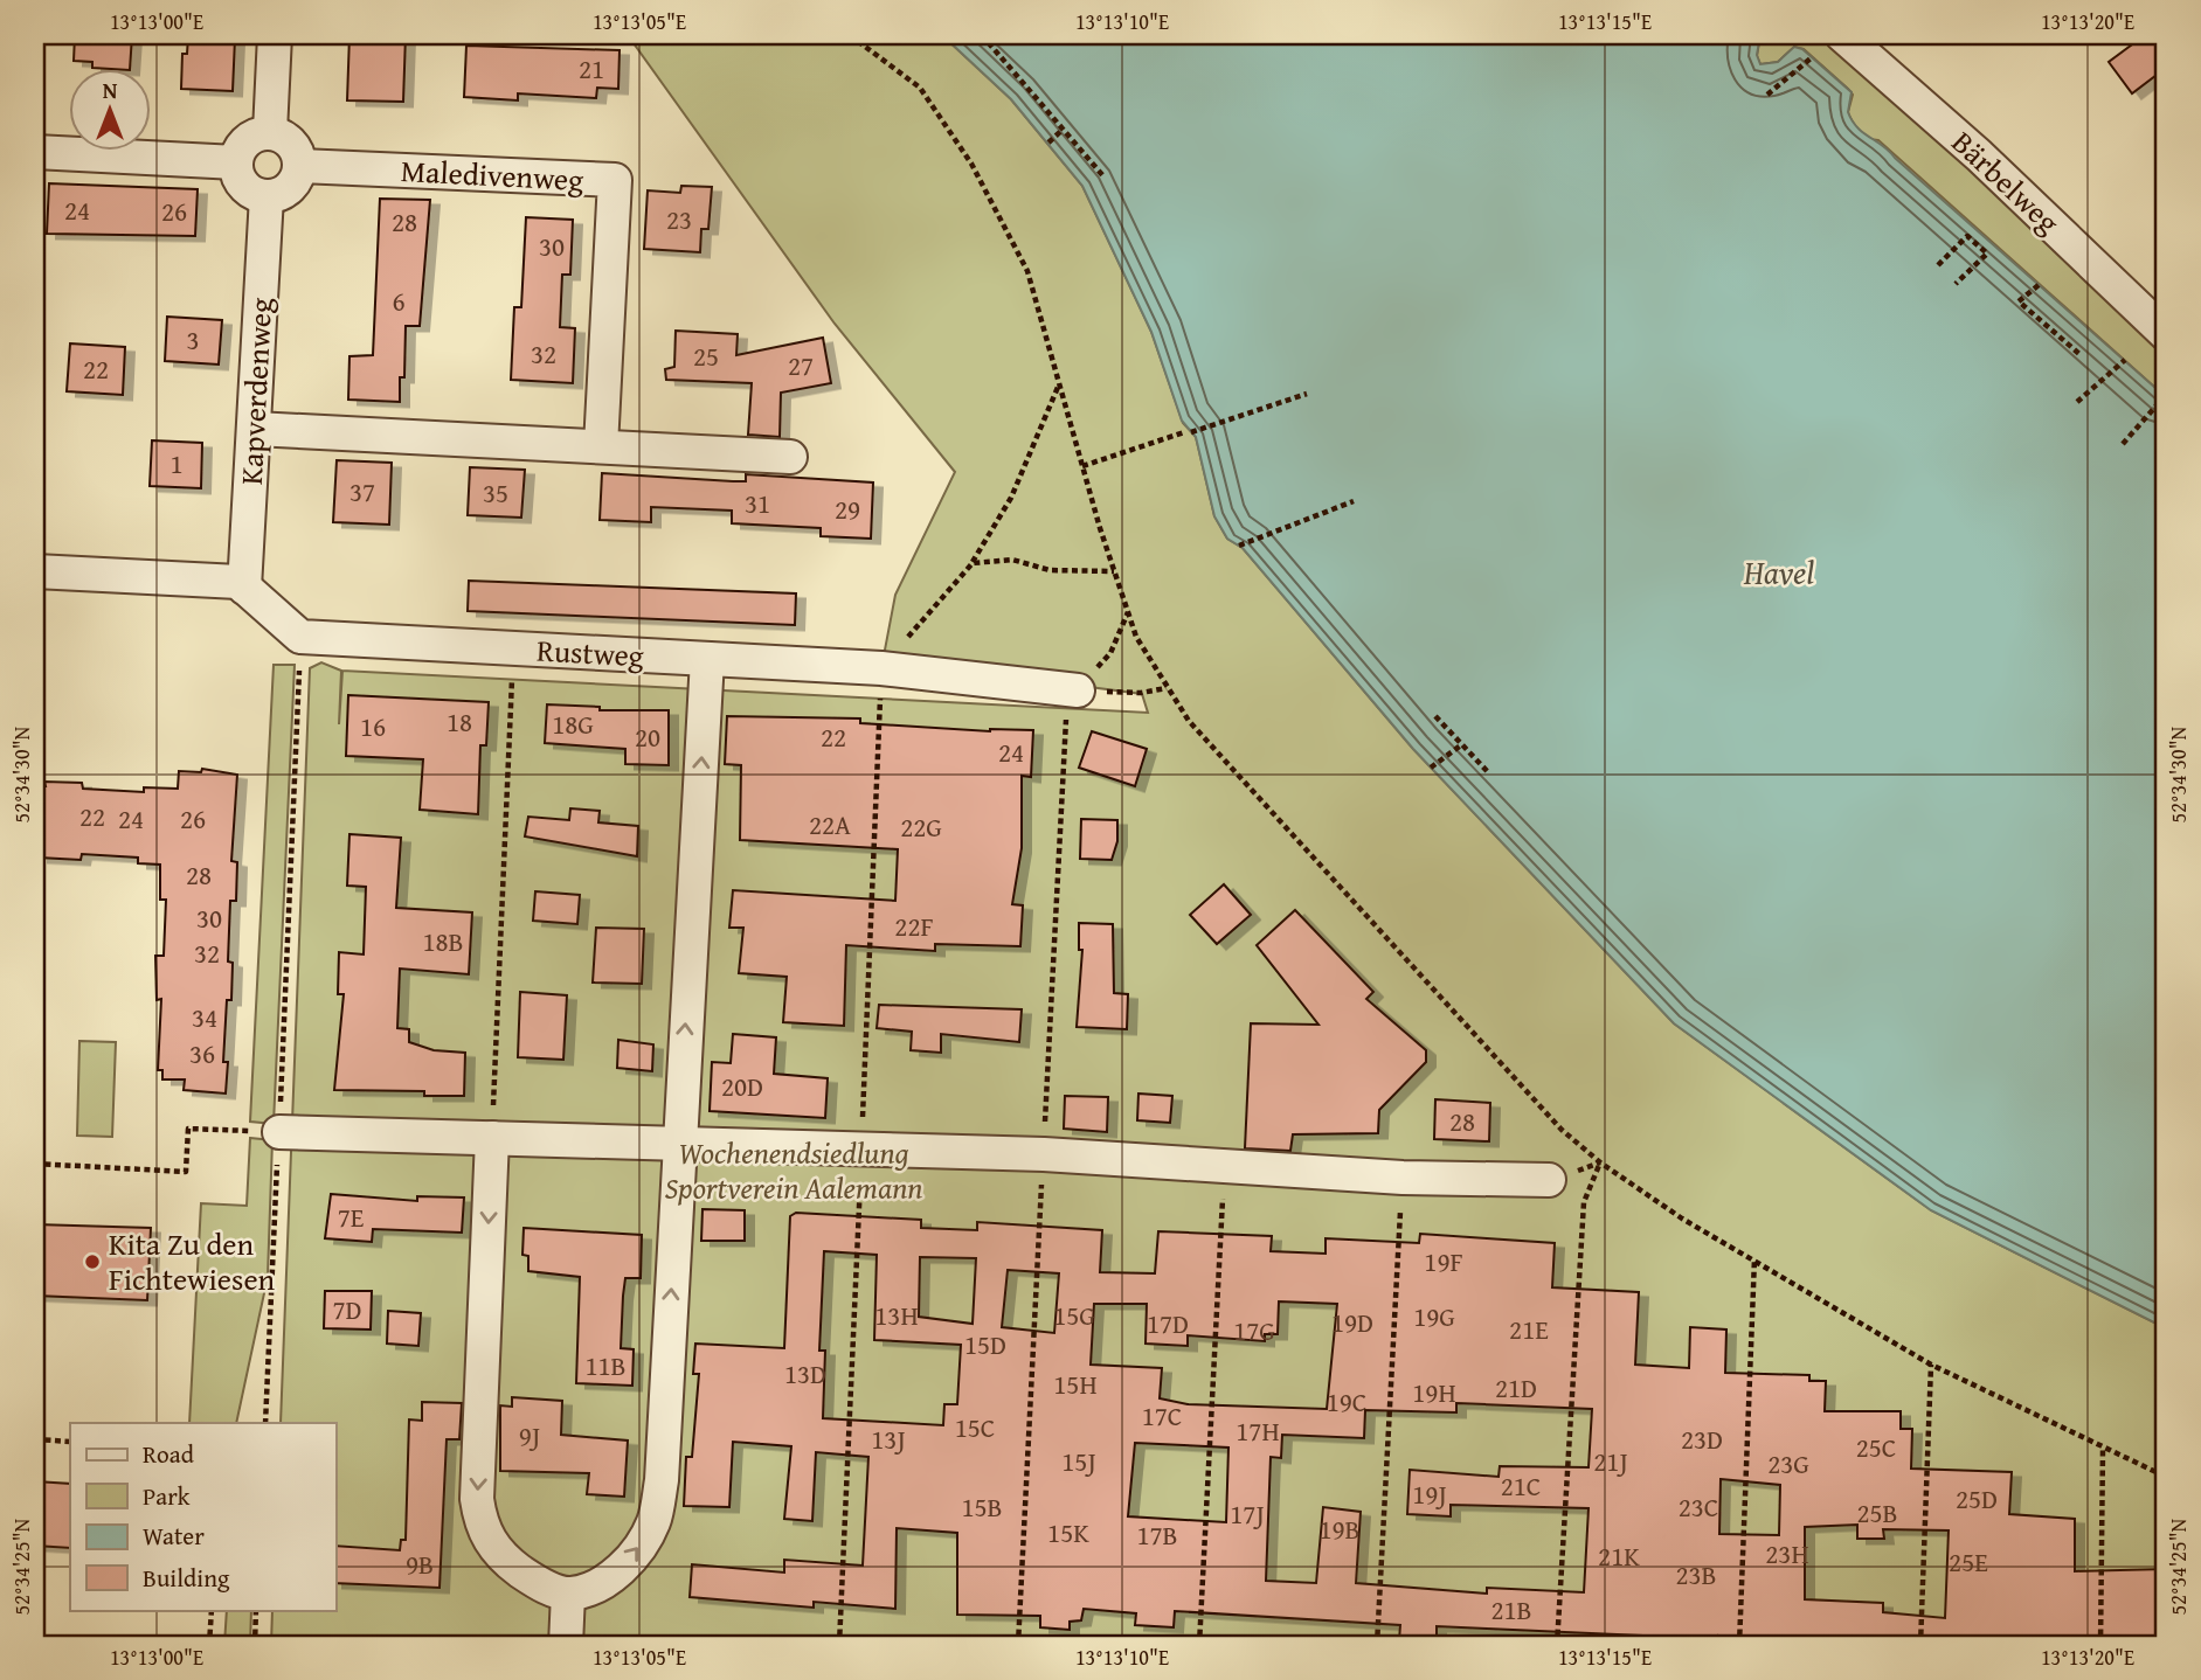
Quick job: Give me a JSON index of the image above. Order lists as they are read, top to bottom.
{
  "streets": {
    "street": [
      "Maledivenweg",
      "Bärbelweg",
      "Kapverdenweg",
      "Rustweg"
    ]
  },
  "crossings": [
    ["Maledivenweg", "Kapverdenweg"]
  ],
  "water": ["Havel"],
  "parks": ["Wochenendsiedlung Sportverein Aalemann"],
  "places": ["Kita Zu den Fichtewiesen"],
  "house_numbers": [
    "21",
    "24",
    "26",
    "23",
    "28",
    "30",
    "6",
    "3",
    "32",
    "25",
    "27",
    "22",
    "1",
    "37",
    "35",
    "31",
    "29",
    "18",
    "18G",
    "16",
    "20",
    "22",
    "24",
    "22",
    "24",
    "26",
    "22A",
    "22G",
    "28",
    "30",
    "22F",
    "18B",
    "32",
    "34",
    "36",
    "20D",
    "28",
    "7E",
    "19F",
    "7D",
    "13H",
    "15G",
    "19G",
    "19D",
    "17D",
    "21E",
    "17G",
    "15D",
    "11B",
    "13D",
    "15H",
    "21D",
    "19H",
    "19C",
    "17C",
    "15C",
    "17H",
    "9J",
    "13J",
    "23D",
    "25C",
    "15J",
    "21J",
    "23G",
    "21C",
    "19J",
    "25D",
    "15B",
    "23C",
    "25B",
    "17J",
    "19B",
    "15K",
    "17B",
    "23H",
    "21K",
    "25E",
    "9B",
    "23B",
    "21B"
  ],
  "legend": [
    "Road",
    "Park",
    "Water",
    "Building"
  ],
  "north": "top",
  "coordinates": [
    "13°13'00\"E",
    "13°13'05\"E",
    "13°13'10\"E",
    "13°13'15\"E",
    "13°13'20\"E",
    "52°34'30\"N",
    "52°34'25\"N"
  ]
}
